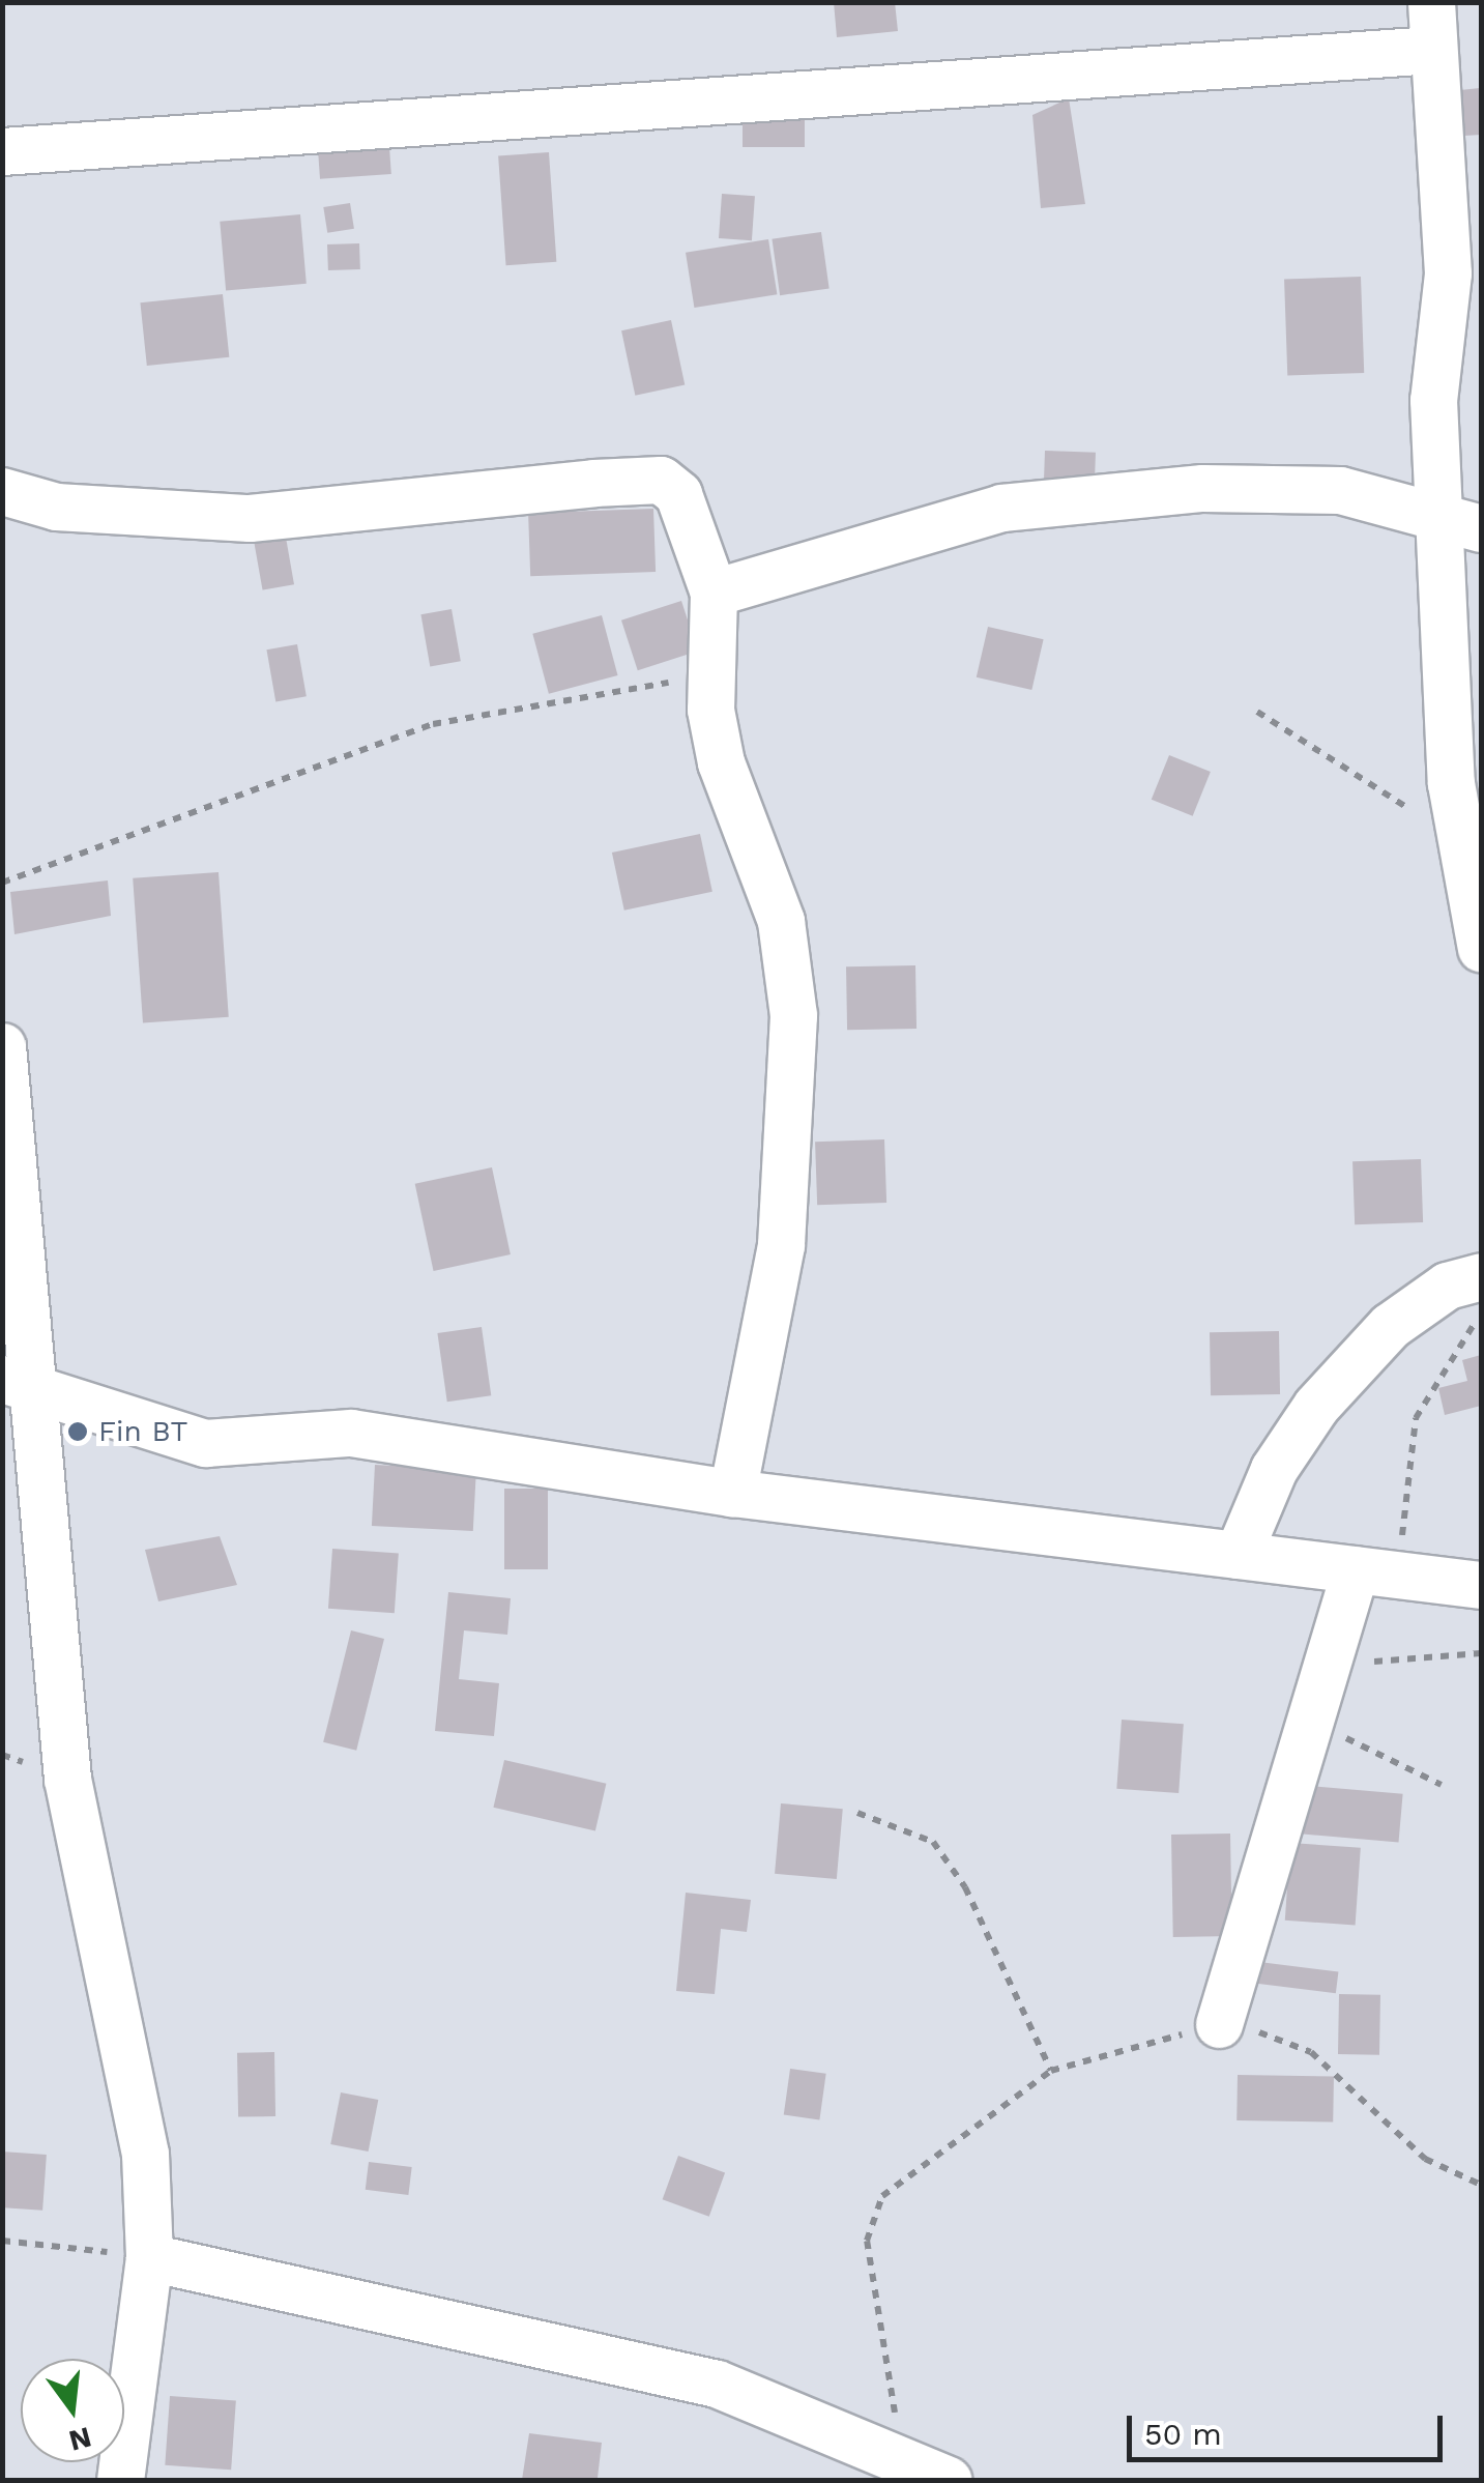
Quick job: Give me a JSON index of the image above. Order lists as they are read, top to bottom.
{
  "places": ["Fin BT"],
  "scale_bar": "50 m",
  "north": "bottom"
}
